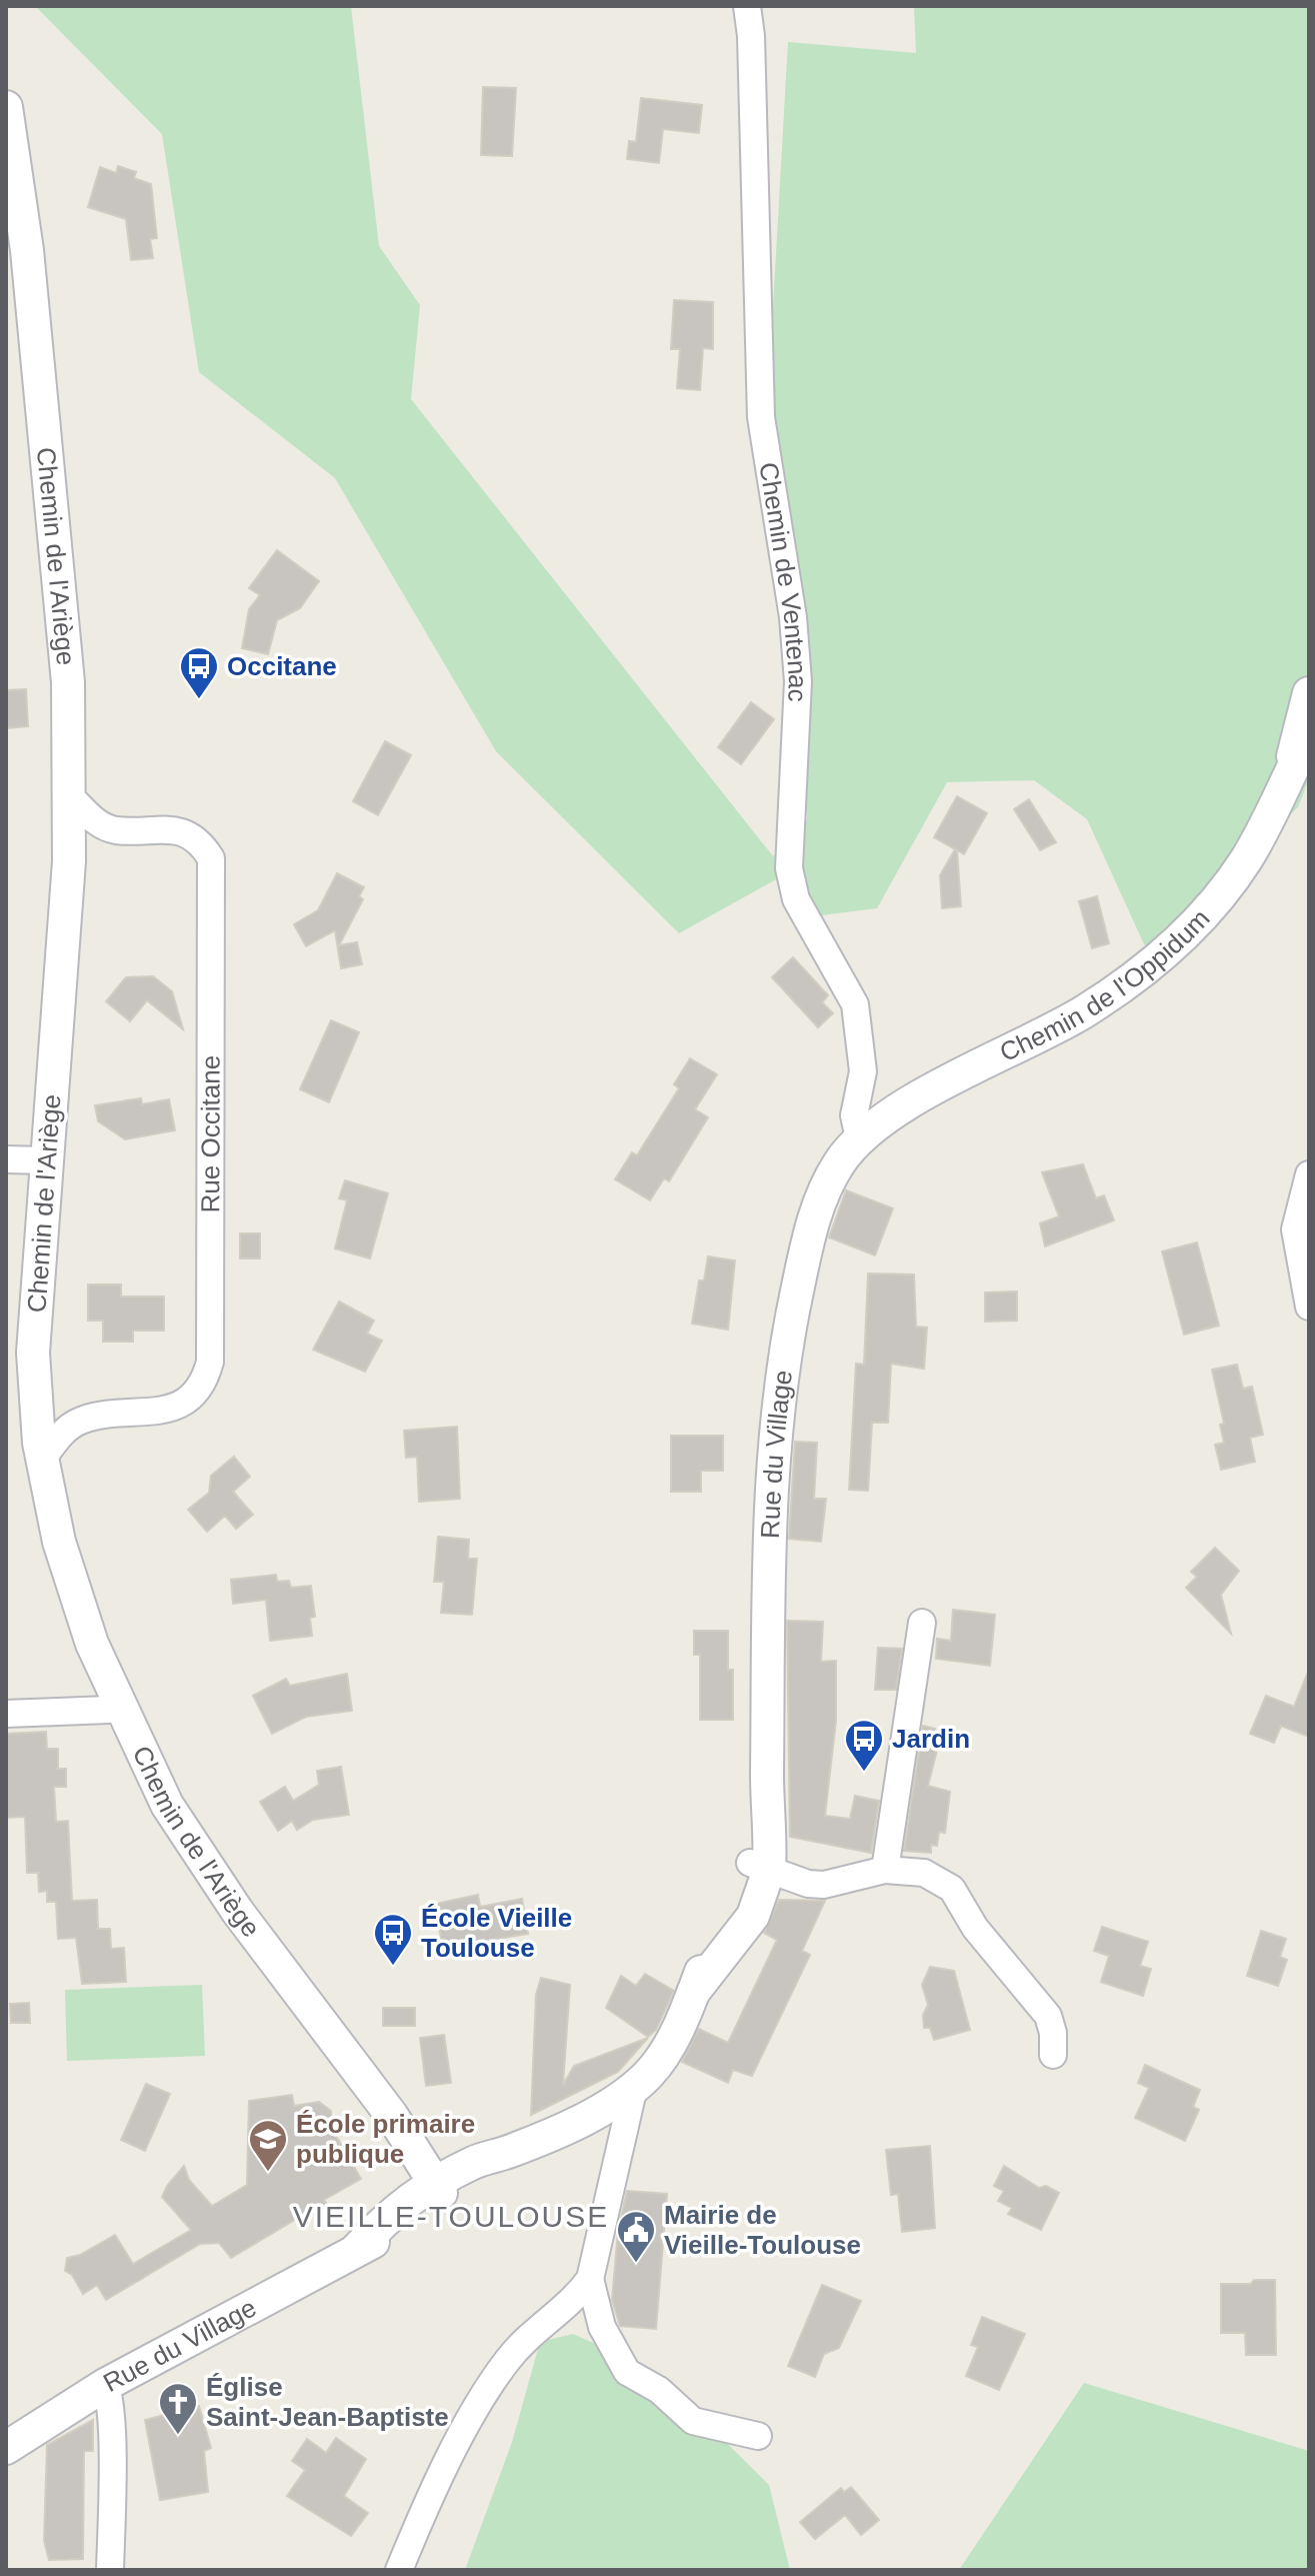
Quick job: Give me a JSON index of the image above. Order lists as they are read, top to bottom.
{
  "streets": {
    "street": [
      "Chemin de l'Ariège",
      "Chemin de Ventenac",
      "Chemin de l'Oppidum",
      "Rue Occitane",
      "Rue du Village"
    ]
  },
  "crossings": [
    ["Chemin de l'Ariège", "Rue Occitane"],
    ["Chemin de l'Ariège", "Rue du Village"],
    ["Chemin de Ventenac", "Chemin de l'Oppidum"],
    ["Chemin de Ventenac", "Rue du Village"],
    ["Chemin de l'Oppidum", "Rue du Village"]
  ],
  "districts": ["VIEILLE-TOULOUSE"],
  "places": {
    "bus stop": ["Occitane", "Jardin", "École Vieille Toulouse"],
    "school or university": ["École primaire publique"],
    "public building": ["Mairie de Vieille-Toulouse"],
    "church": ["Église Saint-Jean-Baptiste"]
  }
}
